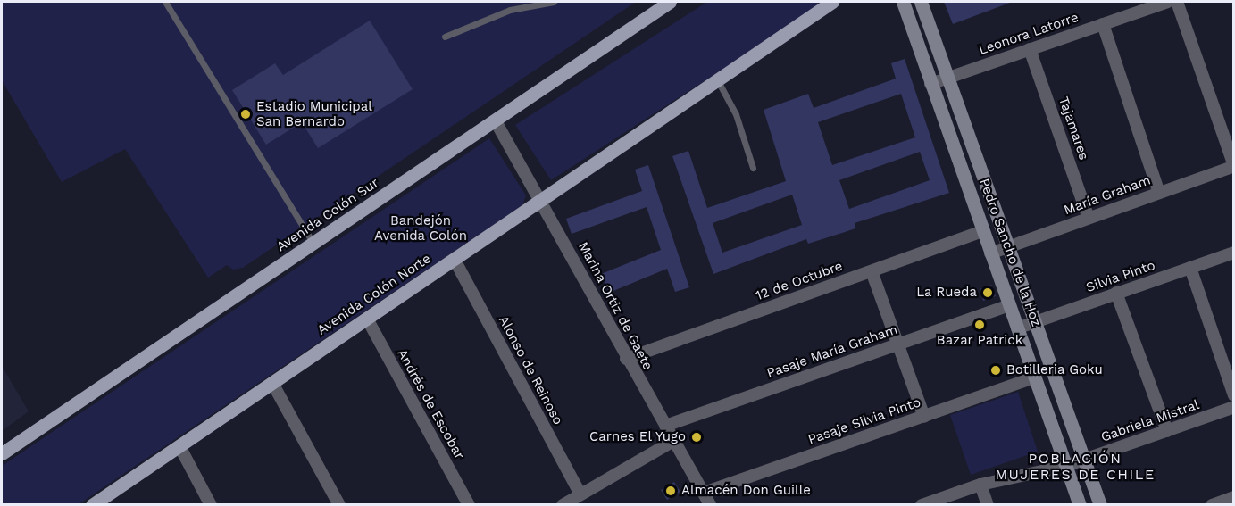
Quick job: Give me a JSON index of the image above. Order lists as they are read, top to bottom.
{
  "streets": {
    "main road": ["Avenida Colón Sur", "Avenida Colón Norte"],
    "street": [
      "Leonora Latorre",
      "Tajamares",
      "María Graham",
      "Pedro Sancho de la Hoz",
      "Silvia Pinto",
      "12 de Octubre",
      "Marina Ortiz de Gaete",
      "Pasaje María Graham",
      "Alonso de Reinoso",
      "Andrés de Escobar",
      "Pasaje Silvia Pinto",
      "Gabriela Mistral"
    ]
  },
  "crossings": [
    ["Leonora Latorre", "Tajamares"],
    ["Leonora Latorre", "Pedro Sancho de la Hoz"],
    ["Tajamares", "María Graham"],
    ["María Graham", "Pedro Sancho de la Hoz"],
    ["Avenida Colón Sur", "Marina Ortiz de Gaete"],
    ["Pedro Sancho de la Hoz", "Silvia Pinto"],
    ["Pedro Sancho de la Hoz", "12 de Octubre"],
    ["Pedro Sancho de la Hoz", "Pasaje María Graham"],
    ["Pedro Sancho de la Hoz", "Pasaje Silvia Pinto"],
    ["Pedro Sancho de la Hoz", "Gabriela Mistral"],
    ["12 de Octubre", "Marina Ortiz de Gaete"],
    ["Avenida Colón Norte", "Marina Ortiz de Gaete"],
    ["Avenida Colón Norte", "Alonso de Reinoso"],
    ["Avenida Colón Norte", "Andrés de Escobar"],
    ["Marina Ortiz de Gaete", "Pasaje María Graham"],
    ["Marina Ortiz de Gaete", "Pasaje Silvia Pinto"]
  ],
  "districts": ["POBLACIÓN MUJERES DE CHILE"],
  "parks": ["Bandejón Avenida Colón"],
  "places": [
    "Estadio Municipal San Bernardo",
    "La Rueda",
    "Bazar Patrick",
    "Botilleria Goku",
    "Carnes El Yugo",
    "Almacén Don Guille"
  ]
}
